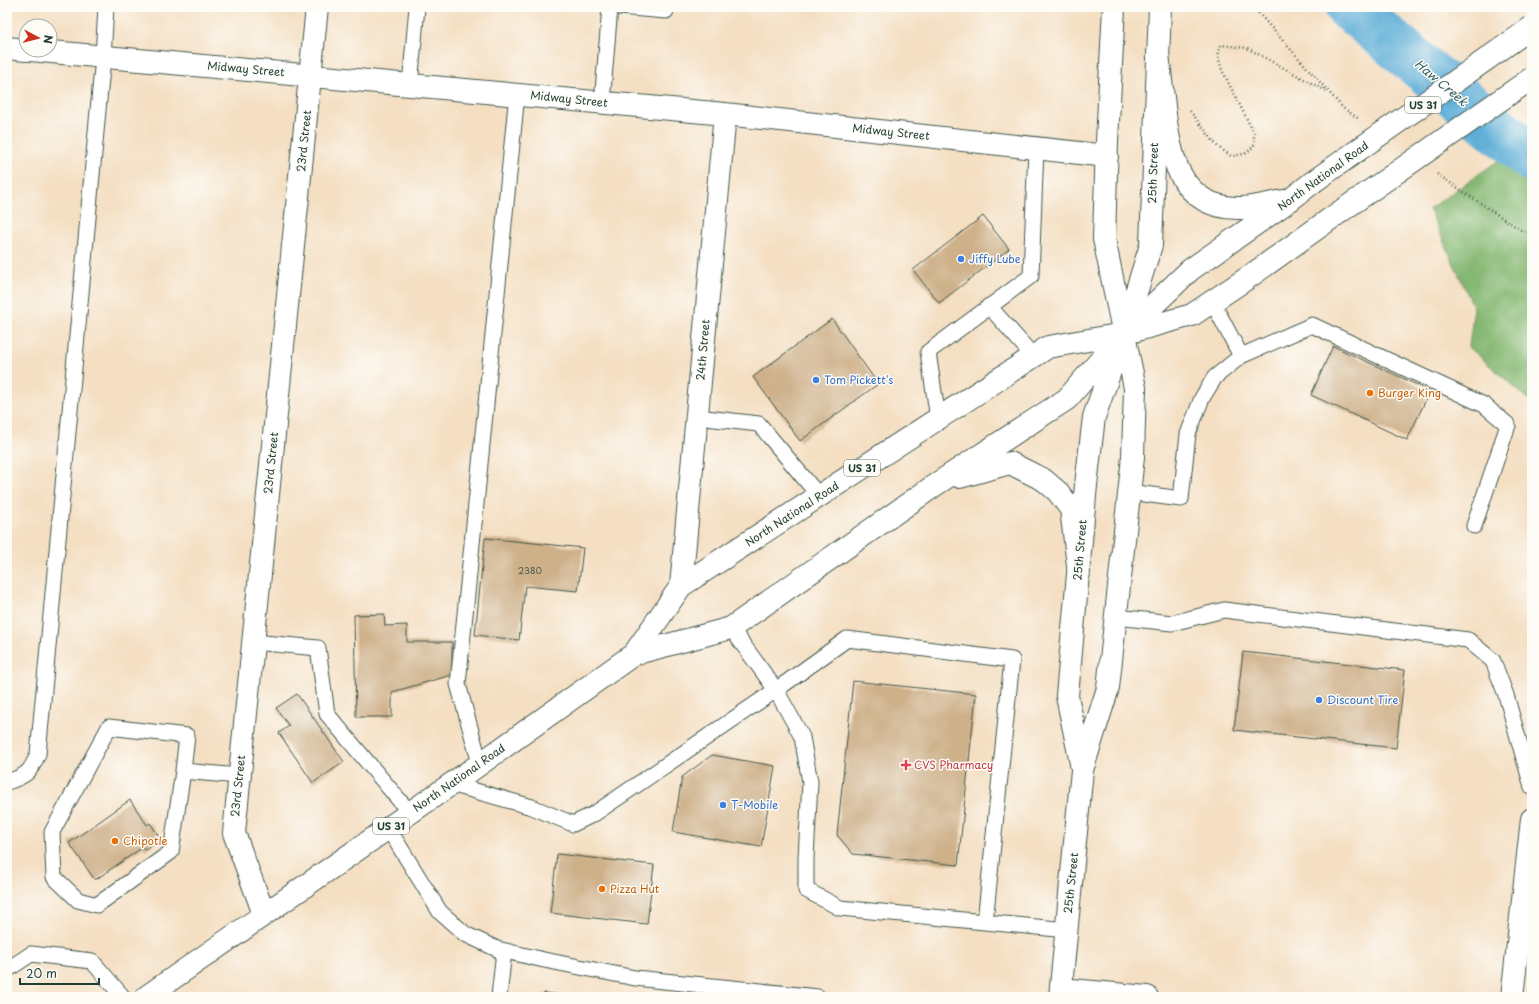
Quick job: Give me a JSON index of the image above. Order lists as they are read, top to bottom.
{
  "streets": {
    "main road": [
      "Midway Street",
      "US 31",
      "23rd Street",
      "25th Street",
      "North National Road",
      "24th Street"
    ]
  },
  "crossings": [
    ["Midway Street", "23rd Street"],
    ["Midway Street", "25th Street"],
    ["Midway Street", "24th Street"],
    ["23rd Street", "North National Road"],
    ["25th Street", "North National Road"],
    ["North National Road", "24th Street"]
  ],
  "water": ["Haw Creek"],
  "places": {
    "other": [
      "Jiffy Lube",
      "Tom Pickett's",
      "Burger King",
      "Discount Tire",
      "T-Mobile",
      "Chipotle",
      "Pizza Hut"
    ],
    "health": ["CVS Pharmacy"]
  },
  "house_numbers": ["2380"],
  "scale_bar": "20 m",
  "north": "right"
}
